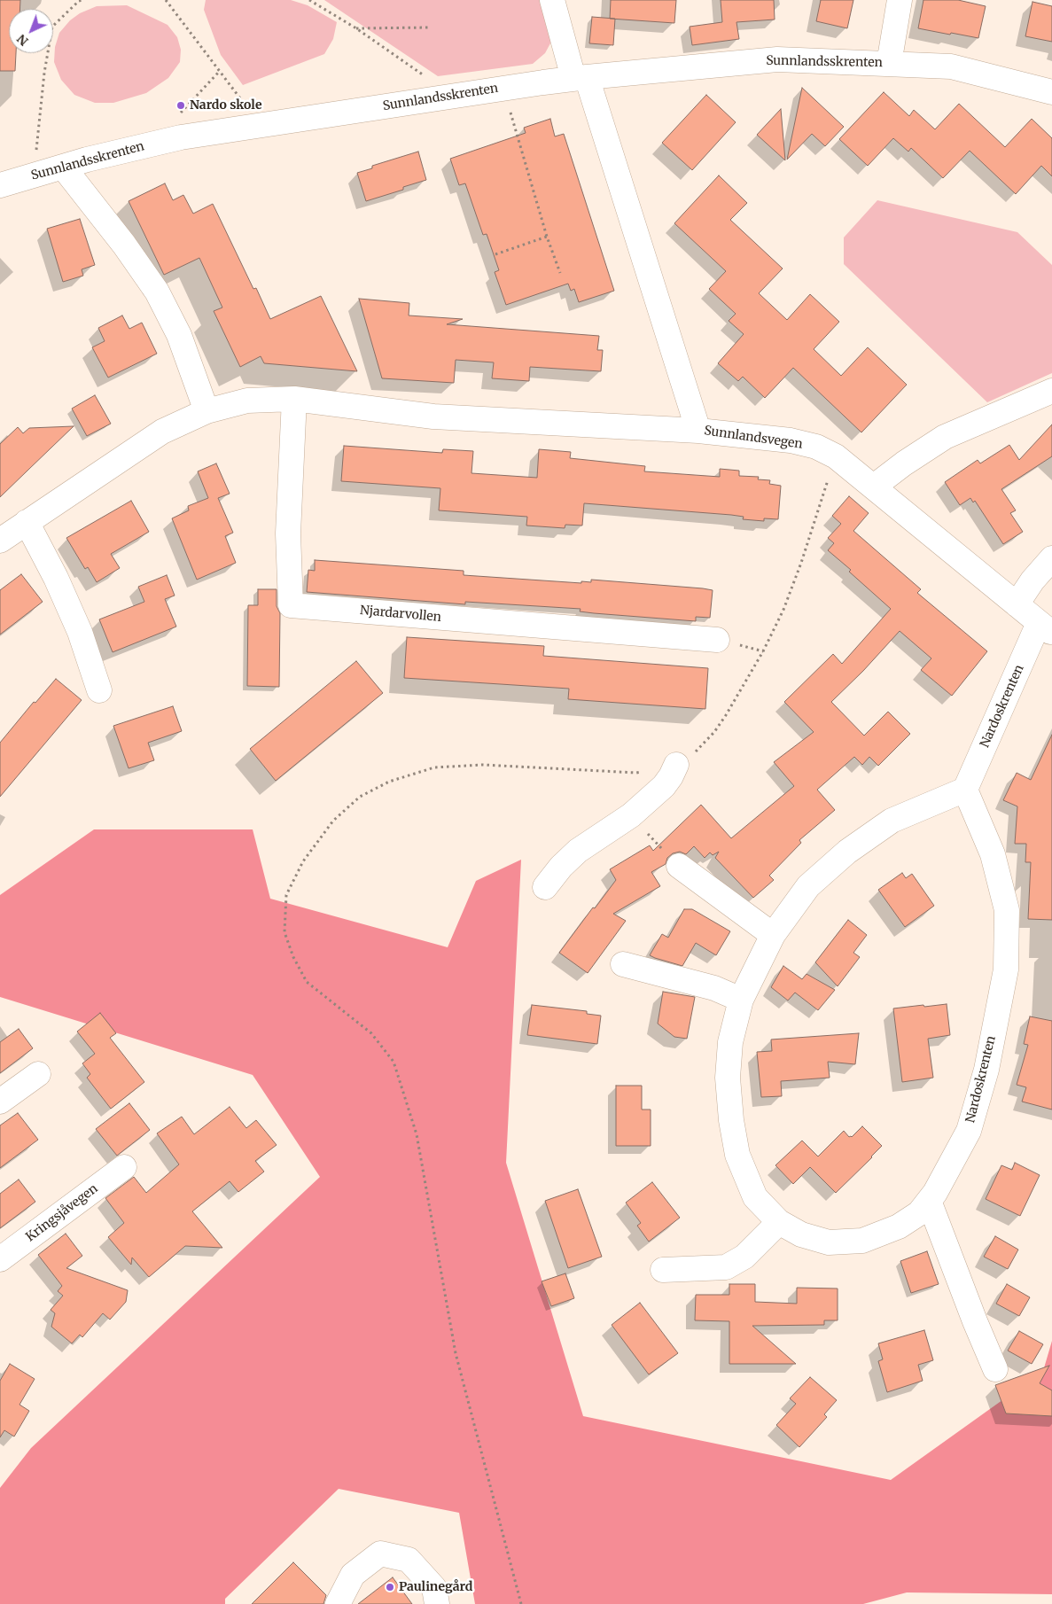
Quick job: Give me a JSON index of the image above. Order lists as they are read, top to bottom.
{
  "streets": {
    "street": [
      "Sunnlandsskrenten",
      "Sunnlandsvegen",
      "Njardarvollen",
      "Nardoskrenten",
      "Kringsjåvegen"
    ]
  },
  "crossings": [
    ["Sunnlandsskrenten", "Sunnlandsvegen"],
    ["Sunnlandsvegen", "Nardoskrenten"]
  ],
  "places": ["Nardo skole", "Paulinegård"],
  "north": "bottom left"
}
